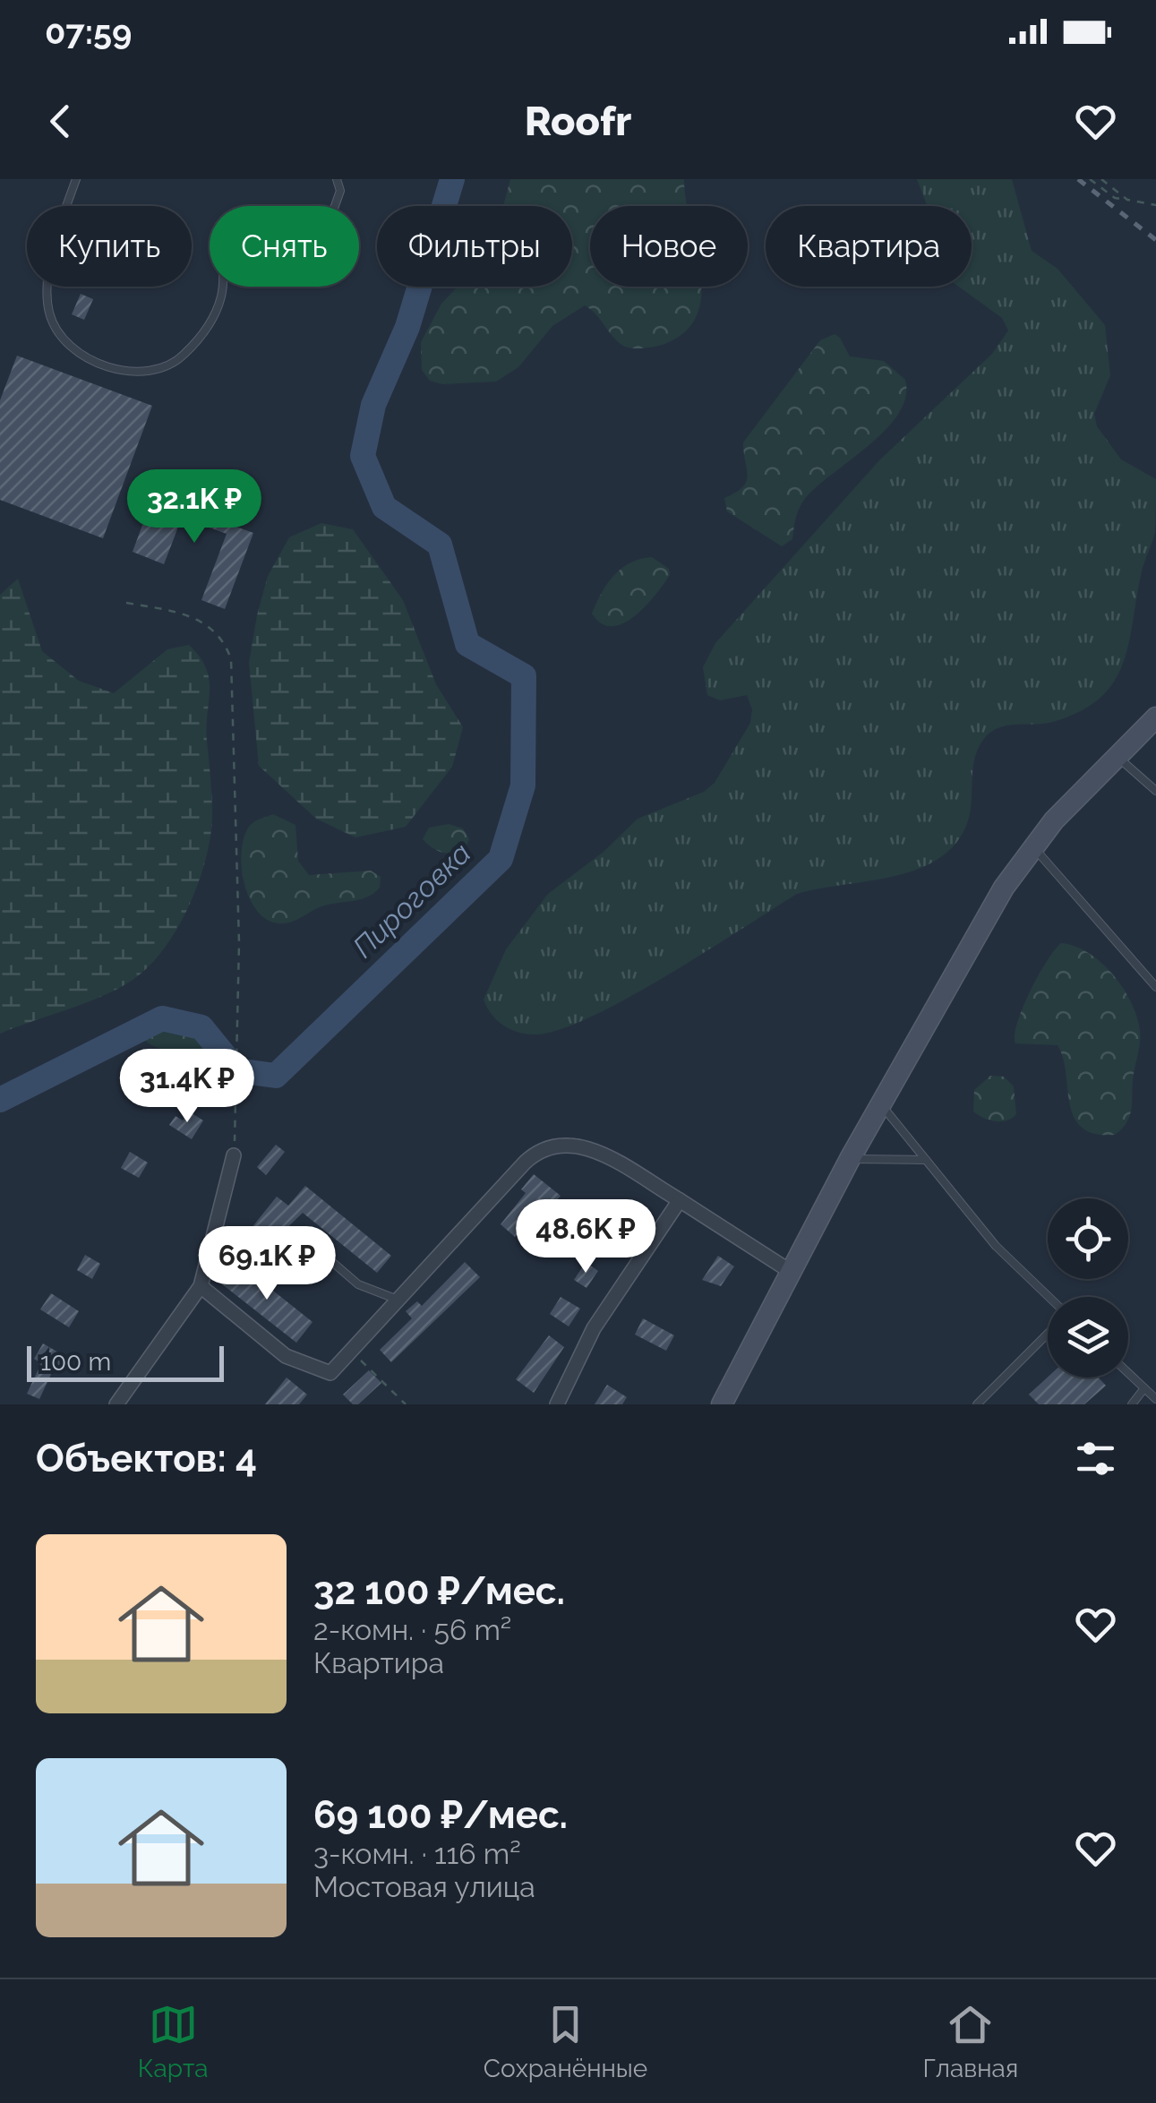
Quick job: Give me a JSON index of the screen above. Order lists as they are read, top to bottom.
{
  "water": ["Пироговка"],
  "scale_bar": "100 m",
  "page": {
    "status": "07:59",
    "header": "Roofr",
    "chip": [
      "Купить",
      "Снять",
      "Фильтры",
      "Новое",
      "Квартира"
    ],
    "price": [
      "32.1K ₽",
      "31.4K ₽",
      "48.6K ₽",
      "69.1K ₽"
    ],
    "scale": "100 m",
    "heading": "Объектов: 4",
    "list": [
      {
        "name": "32 100 ₽/мес.",
        "note": "2-комн. · 56 m² · Квартира"
      },
      {
        "name": "69 100 ₽/мес.",
        "note": "3-комн. · 116 m² · Мостовая улица"
      }
    ],
    "tabs": ["Карта", "Сохранённые", "Главная"]
  }
}
